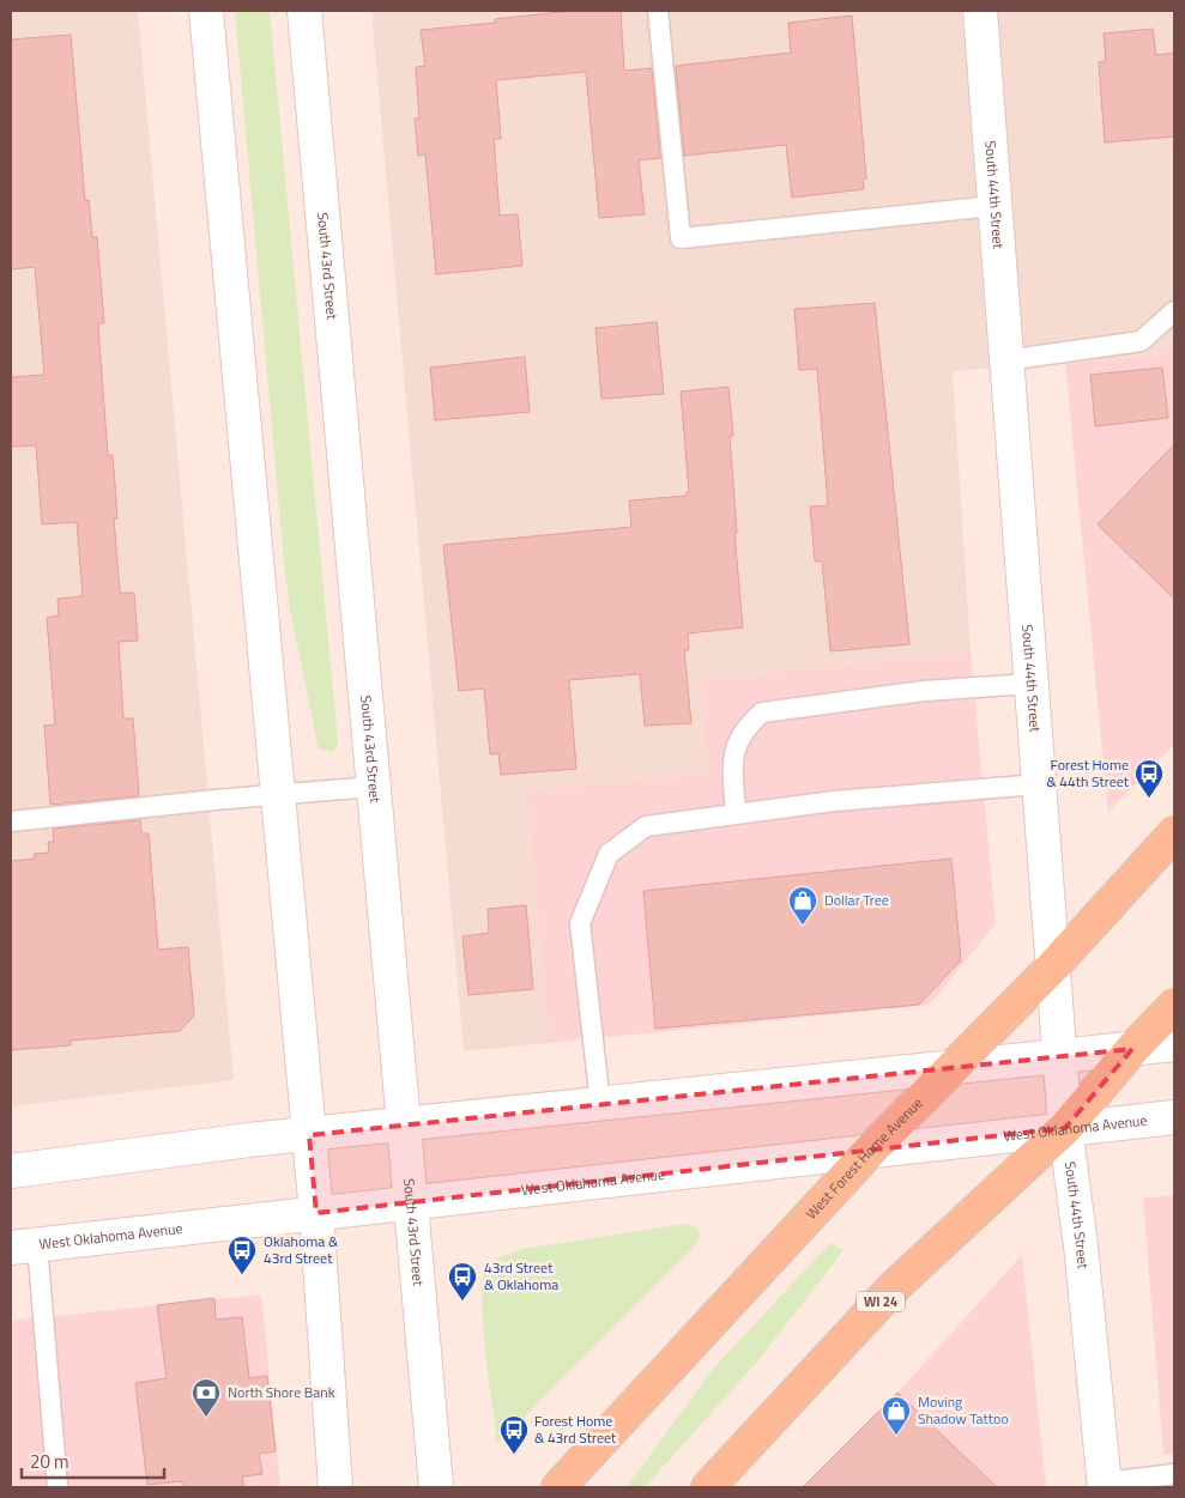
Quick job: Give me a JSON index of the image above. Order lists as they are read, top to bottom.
{
  "streets": {
    "main road": [
      "South 44th Street",
      "South 43rd Street",
      "West Oklahoma Avenue",
      "West Forest Home Avenue",
      "WI 24"
    ]
  },
  "crossings": [
    ["South 44th Street", "West Oklahoma Avenue"],
    ["South 44th Street", "West Forest Home Avenue"],
    ["South 44th Street", "WI 24"],
    ["South 43rd Street", "West Oklahoma Avenue"],
    ["West Oklahoma Avenue", "West Forest Home Avenue"],
    ["West Oklahoma Avenue", "WI 24"]
  ],
  "places": {
    "bus stop": [
      "Forest Home & 44th Street",
      "Oklahoma & 43rd Street",
      "43rd Street & Oklahoma",
      "Forest Home & 43rd Street"
    ],
    "shop": ["Dollar Tree", "Moving Shadow Tattoo"],
    "bank": ["North Shore Bank"]
  },
  "scale_bar": "20 m"
}
